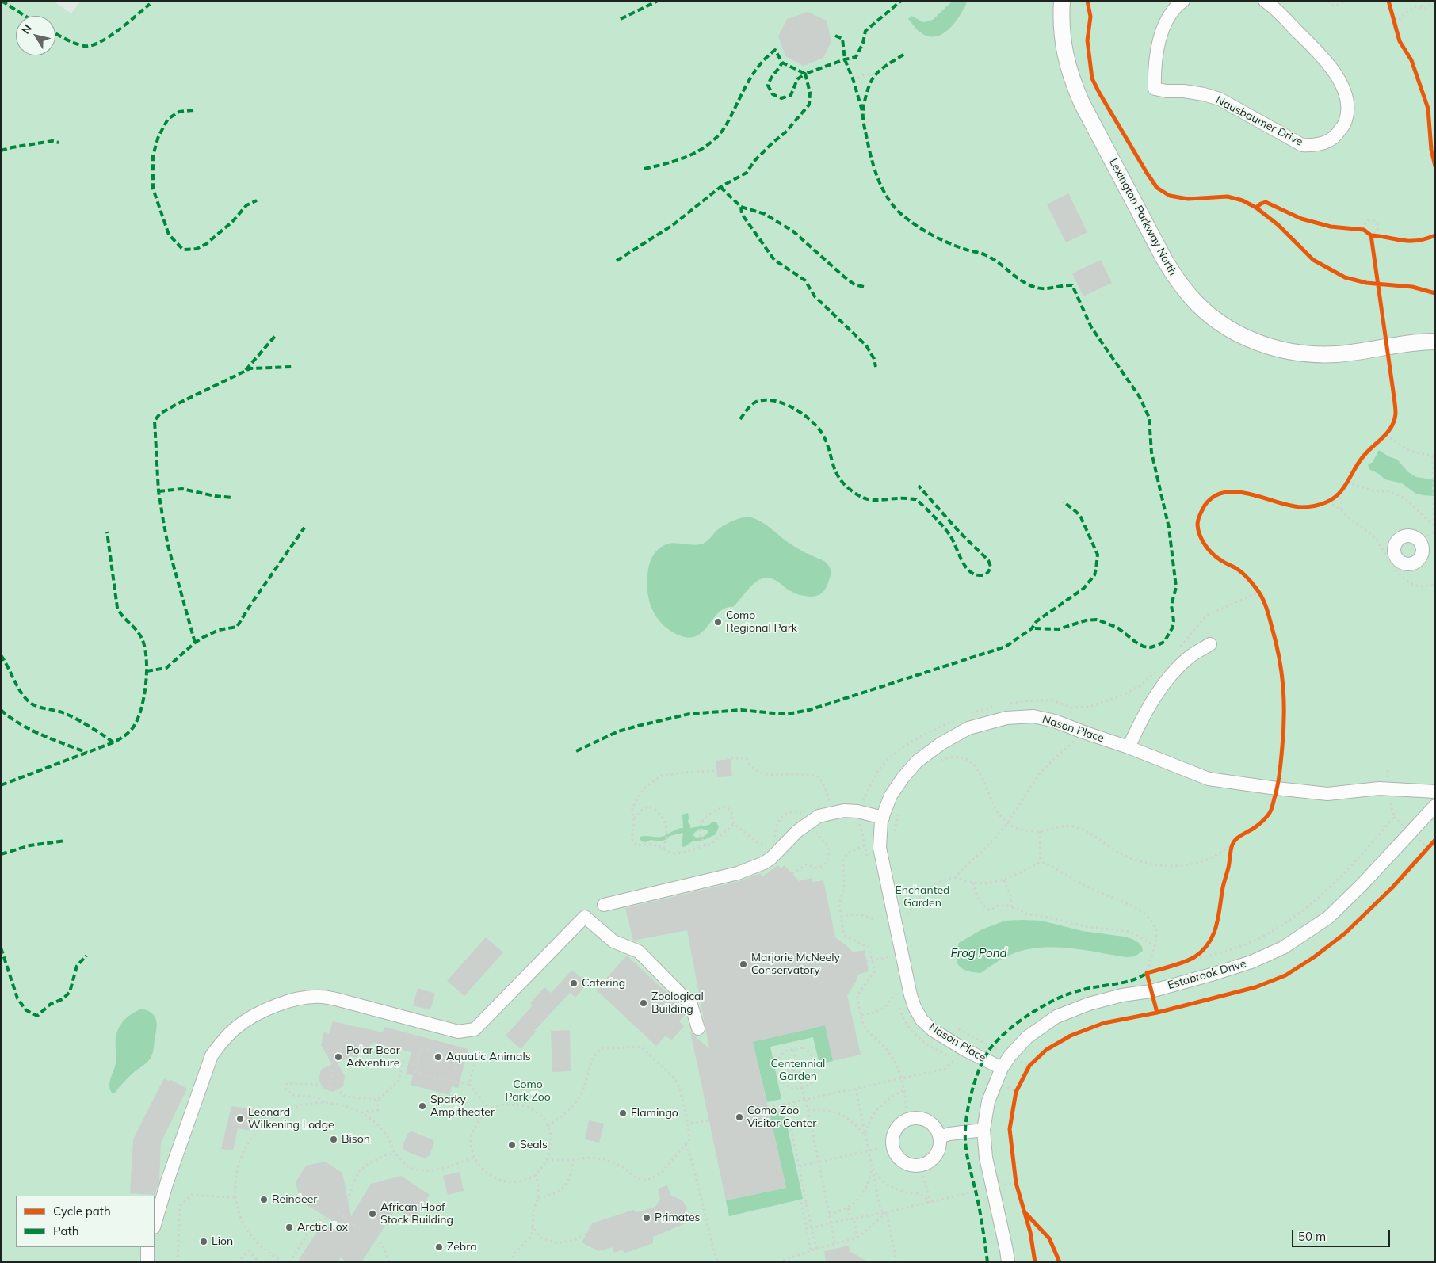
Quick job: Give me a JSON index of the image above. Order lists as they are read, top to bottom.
{
  "streets": {
    "main road": ["Lexington Parkway North"],
    "street": ["Nausbaumer Drive", "Nason Place", "Estabrook Drive"]
  },
  "crossings": [
    ["Nason Place", "Estabrook Drive"]
  ],
  "water": ["Frog Pond"],
  "parks": ["Enchanted Garden", "Centennial Garden", "Como Park Zoo"],
  "places": [
    "Como Regional Park",
    "Marjorie McNeely Conservatory",
    "Catering",
    "Zoological Building",
    "Polar Bear Adventure",
    "Aquatic Animals",
    "Sparky Ampitheater",
    "Flamingo",
    "Como Zoo Visitor Center",
    "Leonard Wilkening Lodge",
    "Bison",
    "Seals",
    "Reindeer",
    "African Hoof Stock Building",
    "Primates",
    "Arctic Fox",
    "Lion",
    "Zebra"
  ],
  "legend": ["Cycle path", "Path"],
  "scale_bar": "50 m",
  "north": "top left"
}
